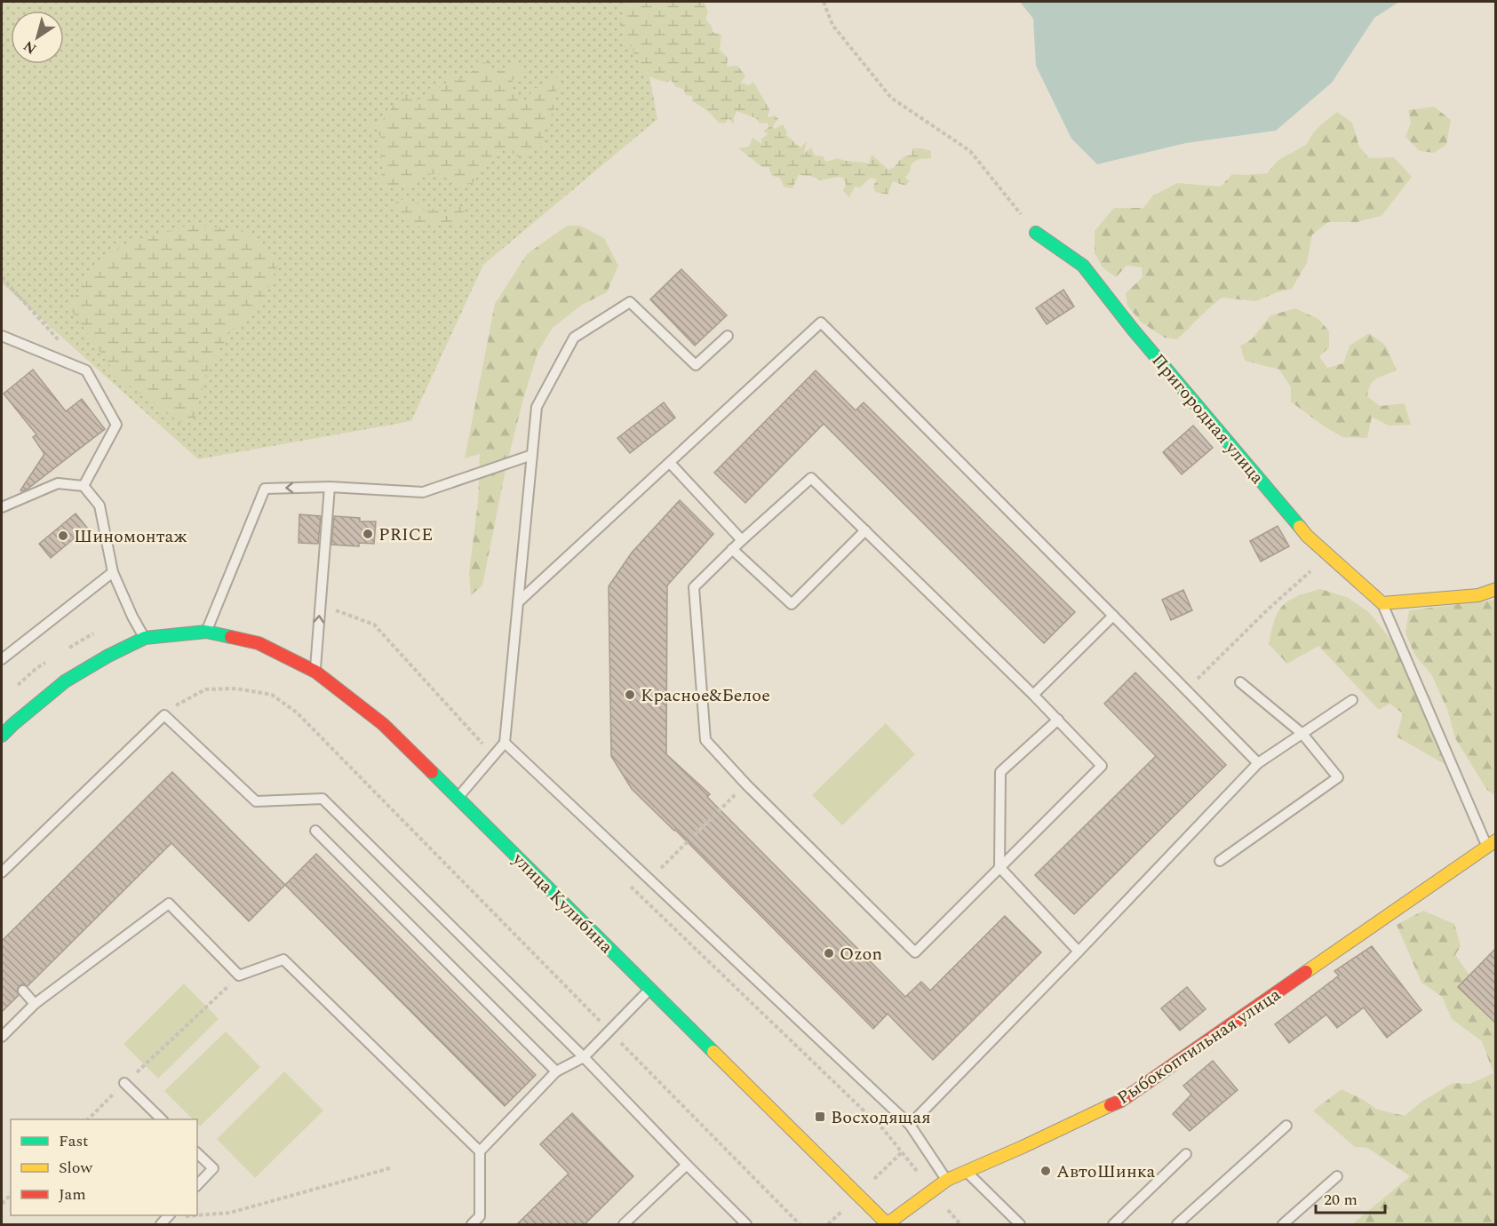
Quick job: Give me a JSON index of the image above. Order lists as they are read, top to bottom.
{
  "streets": {
    "street": ["Пригородная улица", "улица Кулибина", "Рыбокоптильная улица"]
  },
  "crossings": [
    ["улица Кулибина", "Рыбокоптильная улица"]
  ],
  "places": {
    "other": [
      "PRICE",
      "Шиномонтаж",
      "Красное&Белое",
      "Ozon",
      "АвтоШинка"
    ],
    "transit": ["Восходящая"]
  },
  "legend": ["Fast", "Slow", "Jam"],
  "scale_bar": "20 m",
  "north": "bottom left"
}
